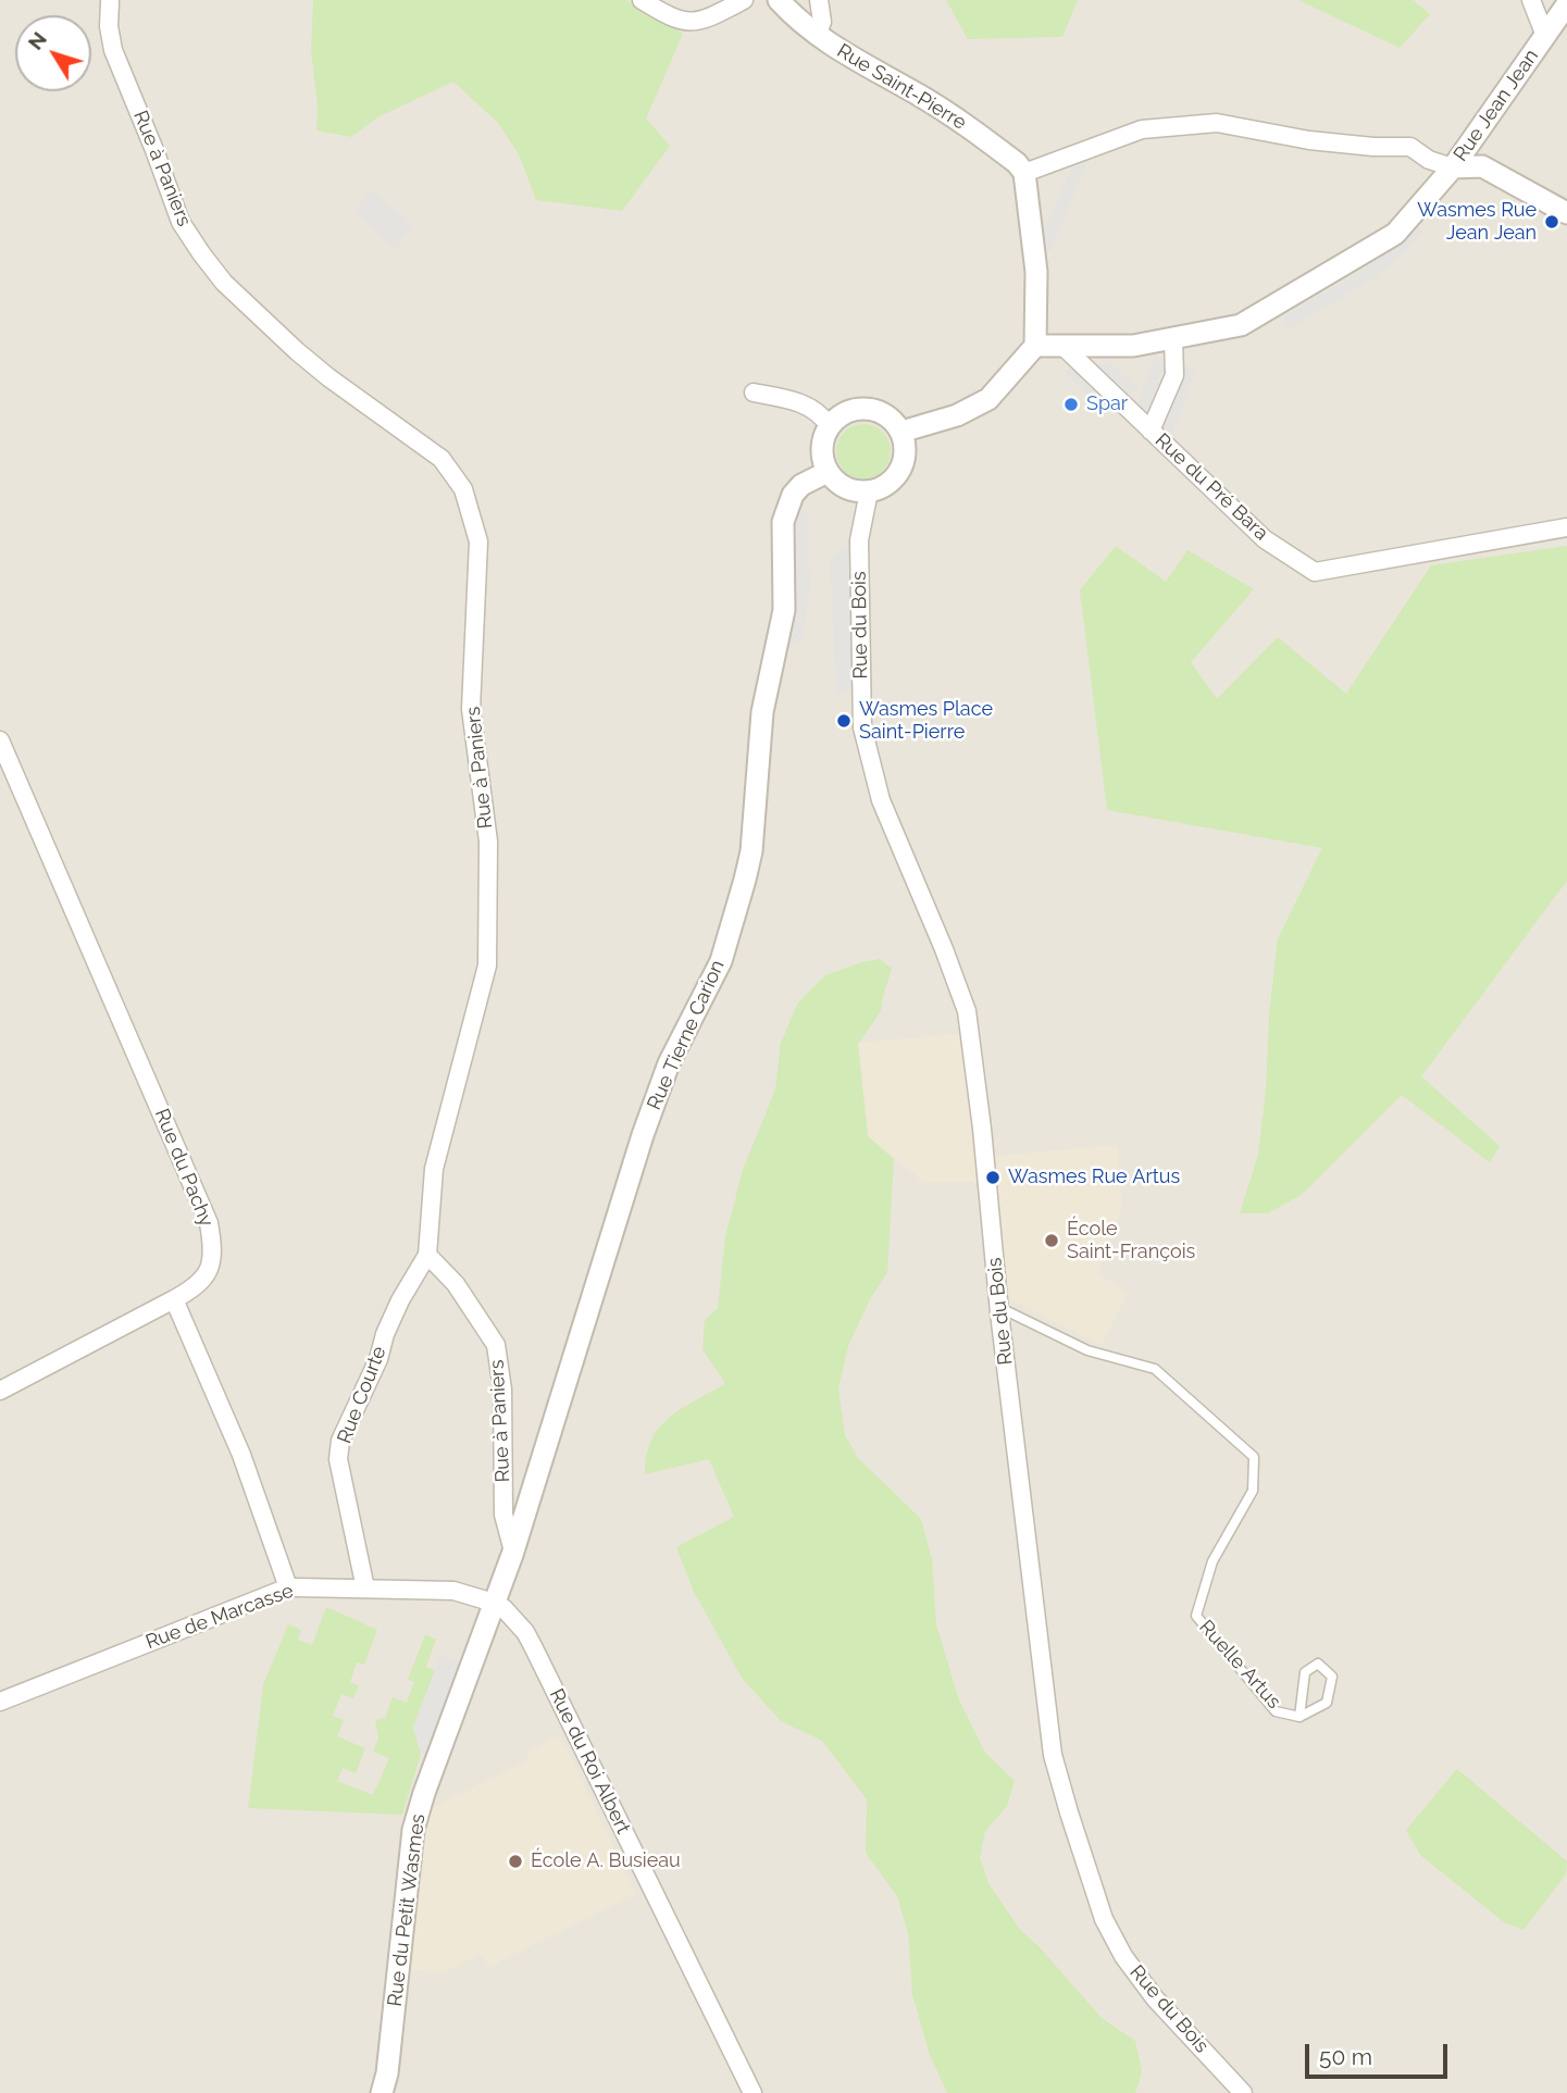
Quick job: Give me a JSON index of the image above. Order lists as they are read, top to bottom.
{
  "streets": {
    "street": [
      "Rue Saint-Pierre",
      "Rue Jean Jean",
      "Rue à Paniers",
      "Rue du Pré Bara",
      "Rue du Bois",
      "Rue Tierne Carion",
      "Rue du Pachy",
      "Rue Courte",
      "Rue de Marcasse",
      "Rue du Roi Albert",
      "Rue du Petit Wasmes"
    ],
    "lane": ["Ruelle Artus"]
  },
  "crossings": [
    ["Rue Jean Jean", "Rue du Pré Bara"],
    ["Rue à Paniers", "Rue Tierne Carion"],
    ["Rue à Paniers", "Rue Courte"],
    ["Rue du Bois", "Rue Tierne Carion"],
    ["Rue du Bois", "Ruelle Artus"],
    ["Rue Tierne Carion", "Rue de Marcasse"],
    ["Rue Tierne Carion", "Rue du Roi Albert"],
    ["Rue Tierne Carion", "Rue du Petit Wasmes"],
    ["Rue Courte", "Rue de Marcasse"],
    ["Rue de Marcasse", "Rue du Roi Albert"],
    ["Rue de Marcasse", "Rue du Petit Wasmes"],
    ["Rue du Roi Albert", "Rue du Petit Wasmes"]
  ],
  "places": [
    "Wasmes Rue Jean Jean",
    "Spar",
    "Wasmes Place Saint-Pierre",
    "Wasmes Rue Artus",
    "École Saint-François",
    "École A. Busieau"
  ],
  "scale_bar": "50 m",
  "north": "top left"
}
